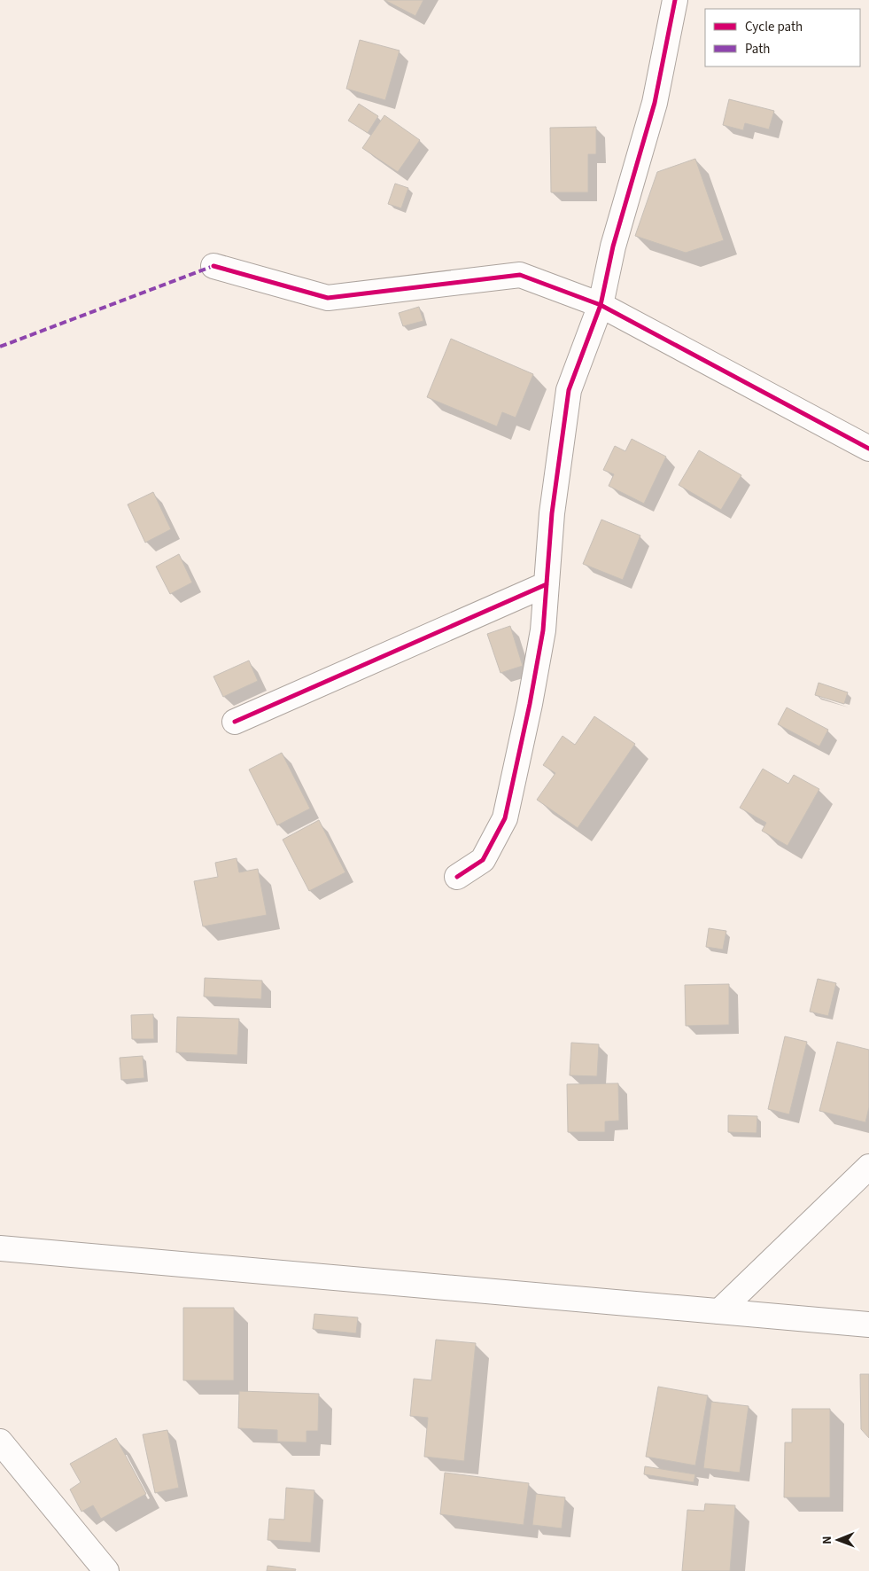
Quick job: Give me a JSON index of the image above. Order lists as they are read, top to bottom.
{
  "legend": ["Cycle path", "Path"],
  "north": "left"
}
